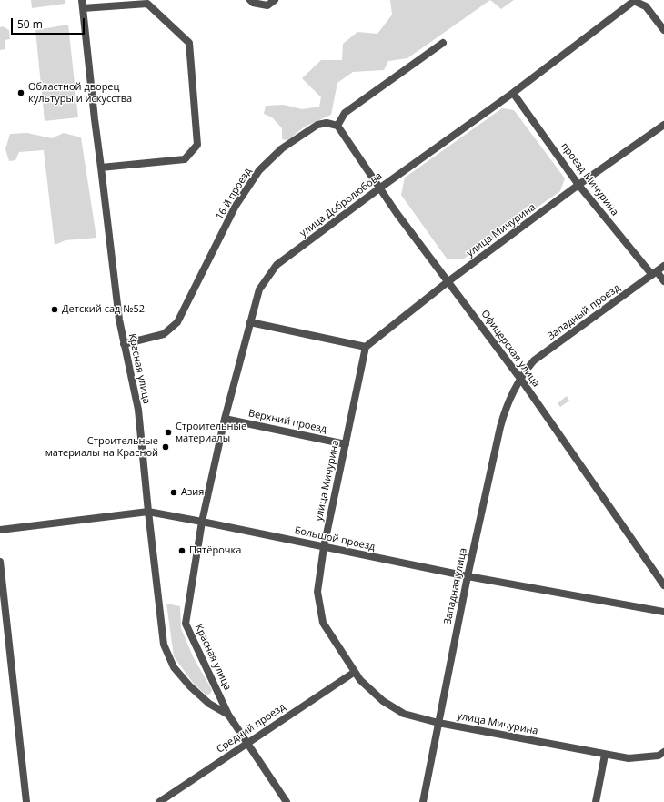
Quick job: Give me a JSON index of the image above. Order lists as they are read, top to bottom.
{
  "streets": {
    "street": [
      "проезд Мичурина",
      "16-й проезд",
      "улица Добролюбова",
      "улица Мичурина",
      "Западный проезд",
      "Офицерская улица",
      "Красная улица",
      "Верхний проезд",
      "Большой проезд",
      "Западная улица",
      "Средний проезд"
    ]
  },
  "crossings": [
    ["проезд Мичурина", "улица Добролюбова"],
    ["проезд Мичурина", "улица Мичурина"],
    ["проезд Мичурина", "Западный проезд"],
    ["16-й проезд", "Офицерская улица"],
    ["16-й проезд", "Красная улица"],
    ["улица Добролюбова", "Офицерская улица"],
    ["улица Добролюбова", "Красная улица"],
    ["улица Добролюбова", "Верхний проезд"],
    ["улица Добролюбова", "Большой проезд"],
    ["улица Мичурина", "Офицерская улица"],
    ["улица Мичурина", "Верхний проезд"],
    ["улица Мичурина", "Большой проезд"],
    ["улица Мичурина", "Западная улица"],
    ["улица Мичурина", "Средний проезд"],
    ["Западный проезд", "Офицерская улица"],
    ["Западный проезд", "Западная улица"],
    ["Офицерская улица", "Западная улица"],
    ["Красная улица", "Большой проезд"],
    ["Красная улица", "Средний проезд"],
    ["Большой проезд", "Западная улица"]
  ],
  "places": [
    "Областной дворец культуры и искусства",
    "Детский сад №52",
    "Строительные материалы",
    "Строительные материалы на Красной",
    "Азия",
    "Пятёрочка"
  ],
  "scale_bar": "50 m"
}
